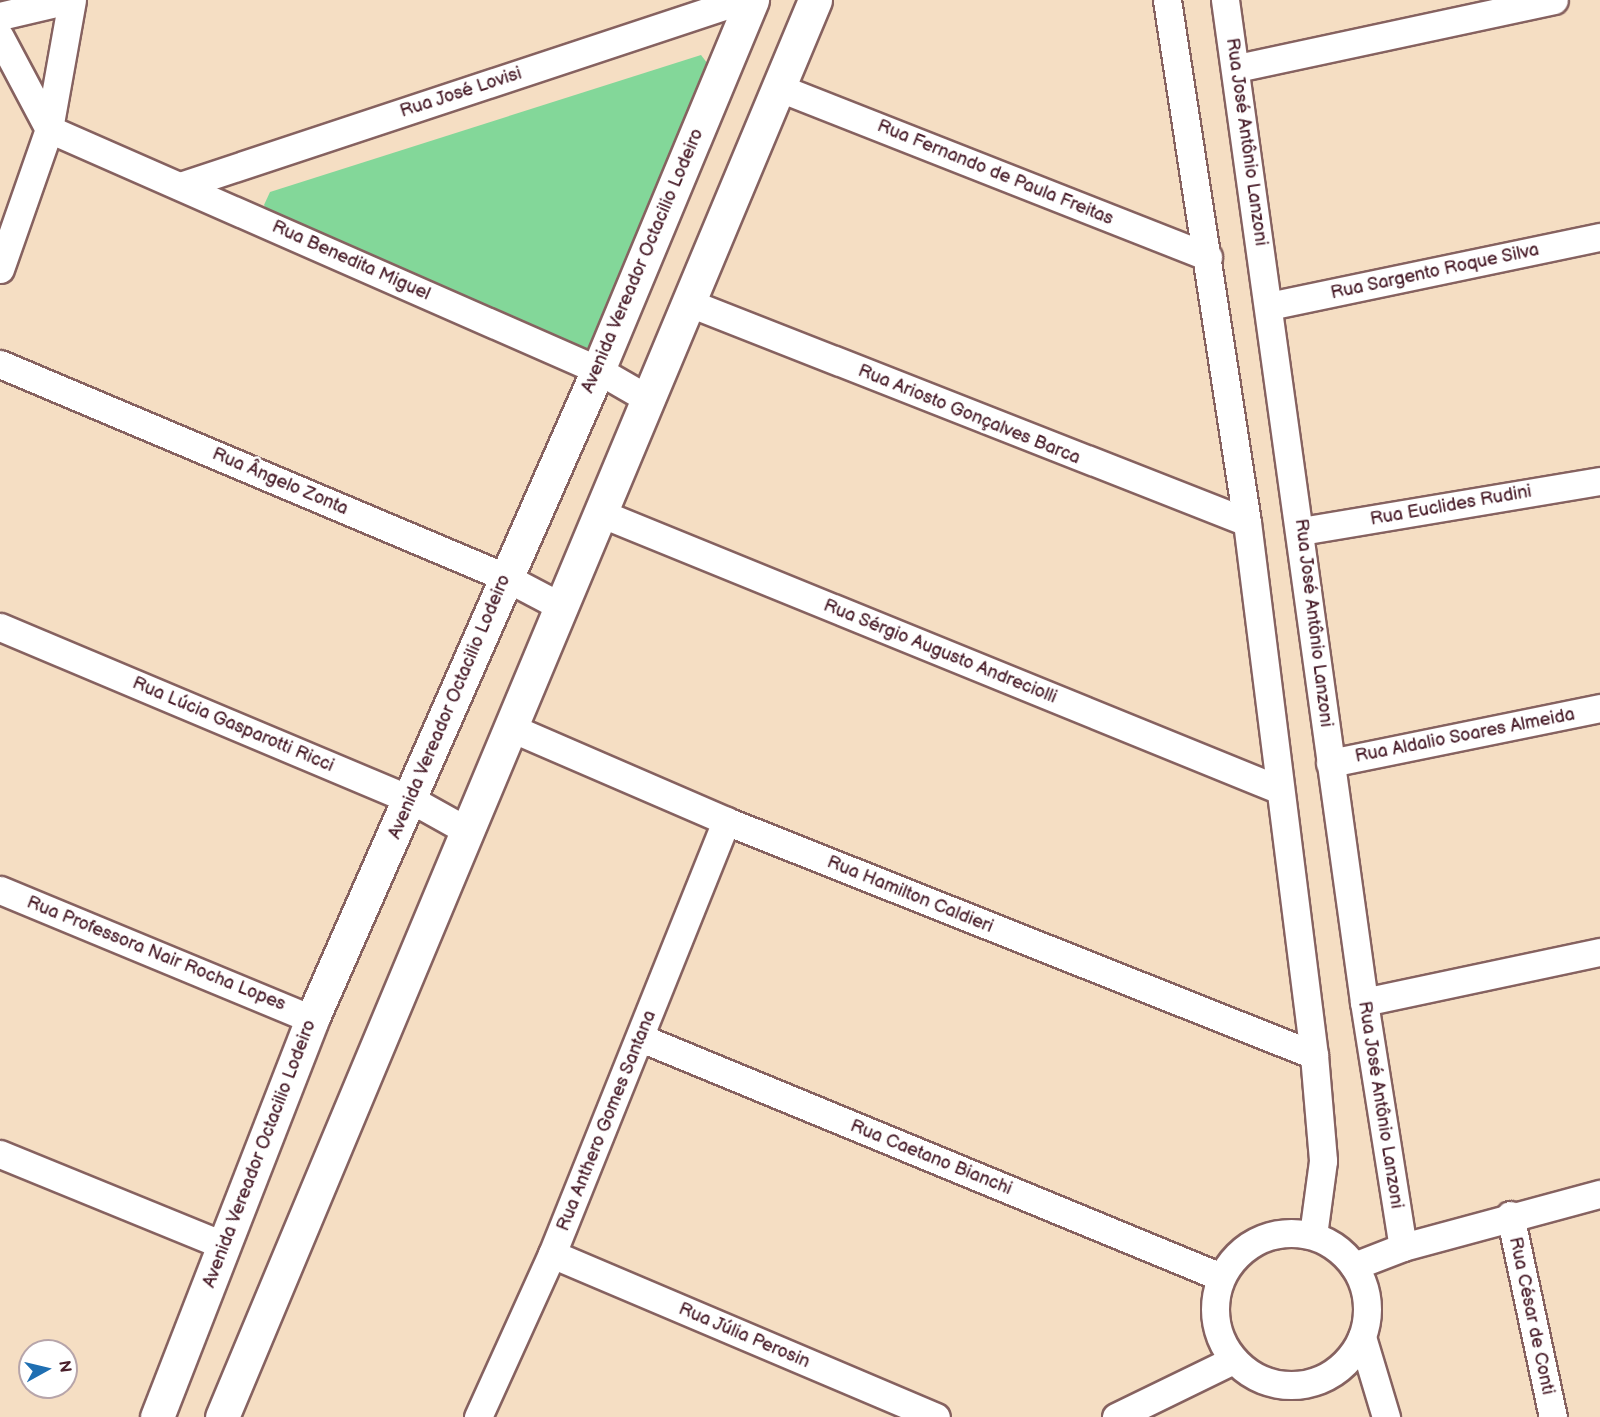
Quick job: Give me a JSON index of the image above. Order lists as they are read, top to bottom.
{
  "streets": {
    "street": [
      "Rua José Lovisi",
      "Rua José Antônio Lanzoni",
      "Rua Fernando de Paula Freitas",
      "Rua Benedita Miguel",
      "Avenida Vereador Octacilio Lodeiro",
      "Rua Sargento Roque Silva",
      "Rua Ariosto Gonçalves Barca",
      "Rua Ângelo Zonta",
      "Rua Euclides Rudini",
      "Rua Sérgio Augusto Andreciolli",
      "Rua Lúcia Gasparotti Ricci",
      "Rua Aldalio Soares Almeida",
      "Rua Hamilton Caldieri",
      "Rua Professora Nair Rocha Lopes",
      "Rua Anthero Gomes Santana",
      "Rua Caetano Bianchi",
      "Rua César de Conti",
      "Rua Júlia Perosin"
    ]
  },
  "crossings": [
    ["Rua José Lovisi", "Rua Benedita Miguel"],
    ["Rua José Antônio Lanzoni", "Rua Sargento Roque Silva"],
    ["Rua José Antônio Lanzoni", "Rua Euclides Rudini"],
    ["Rua José Antônio Lanzoni", "Rua Aldalio Soares Almeida"],
    ["Rua Benedita Miguel", "Avenida Vereador Octacilio Lodeiro"],
    ["Avenida Vereador Octacilio Lodeiro", "Rua Ângelo Zonta"],
    ["Avenida Vereador Octacilio Lodeiro", "Rua Lúcia Gasparotti Ricci"],
    ["Avenida Vereador Octacilio Lodeiro", "Rua Professora Nair Rocha Lopes"],
    ["Rua Hamilton Caldieri", "Rua Anthero Gomes Santana"],
    ["Rua Anthero Gomes Santana", "Rua Caetano Bianchi"],
    ["Rua Anthero Gomes Santana", "Rua Júlia Perosin"]
  ],
  "north": "right"
}
